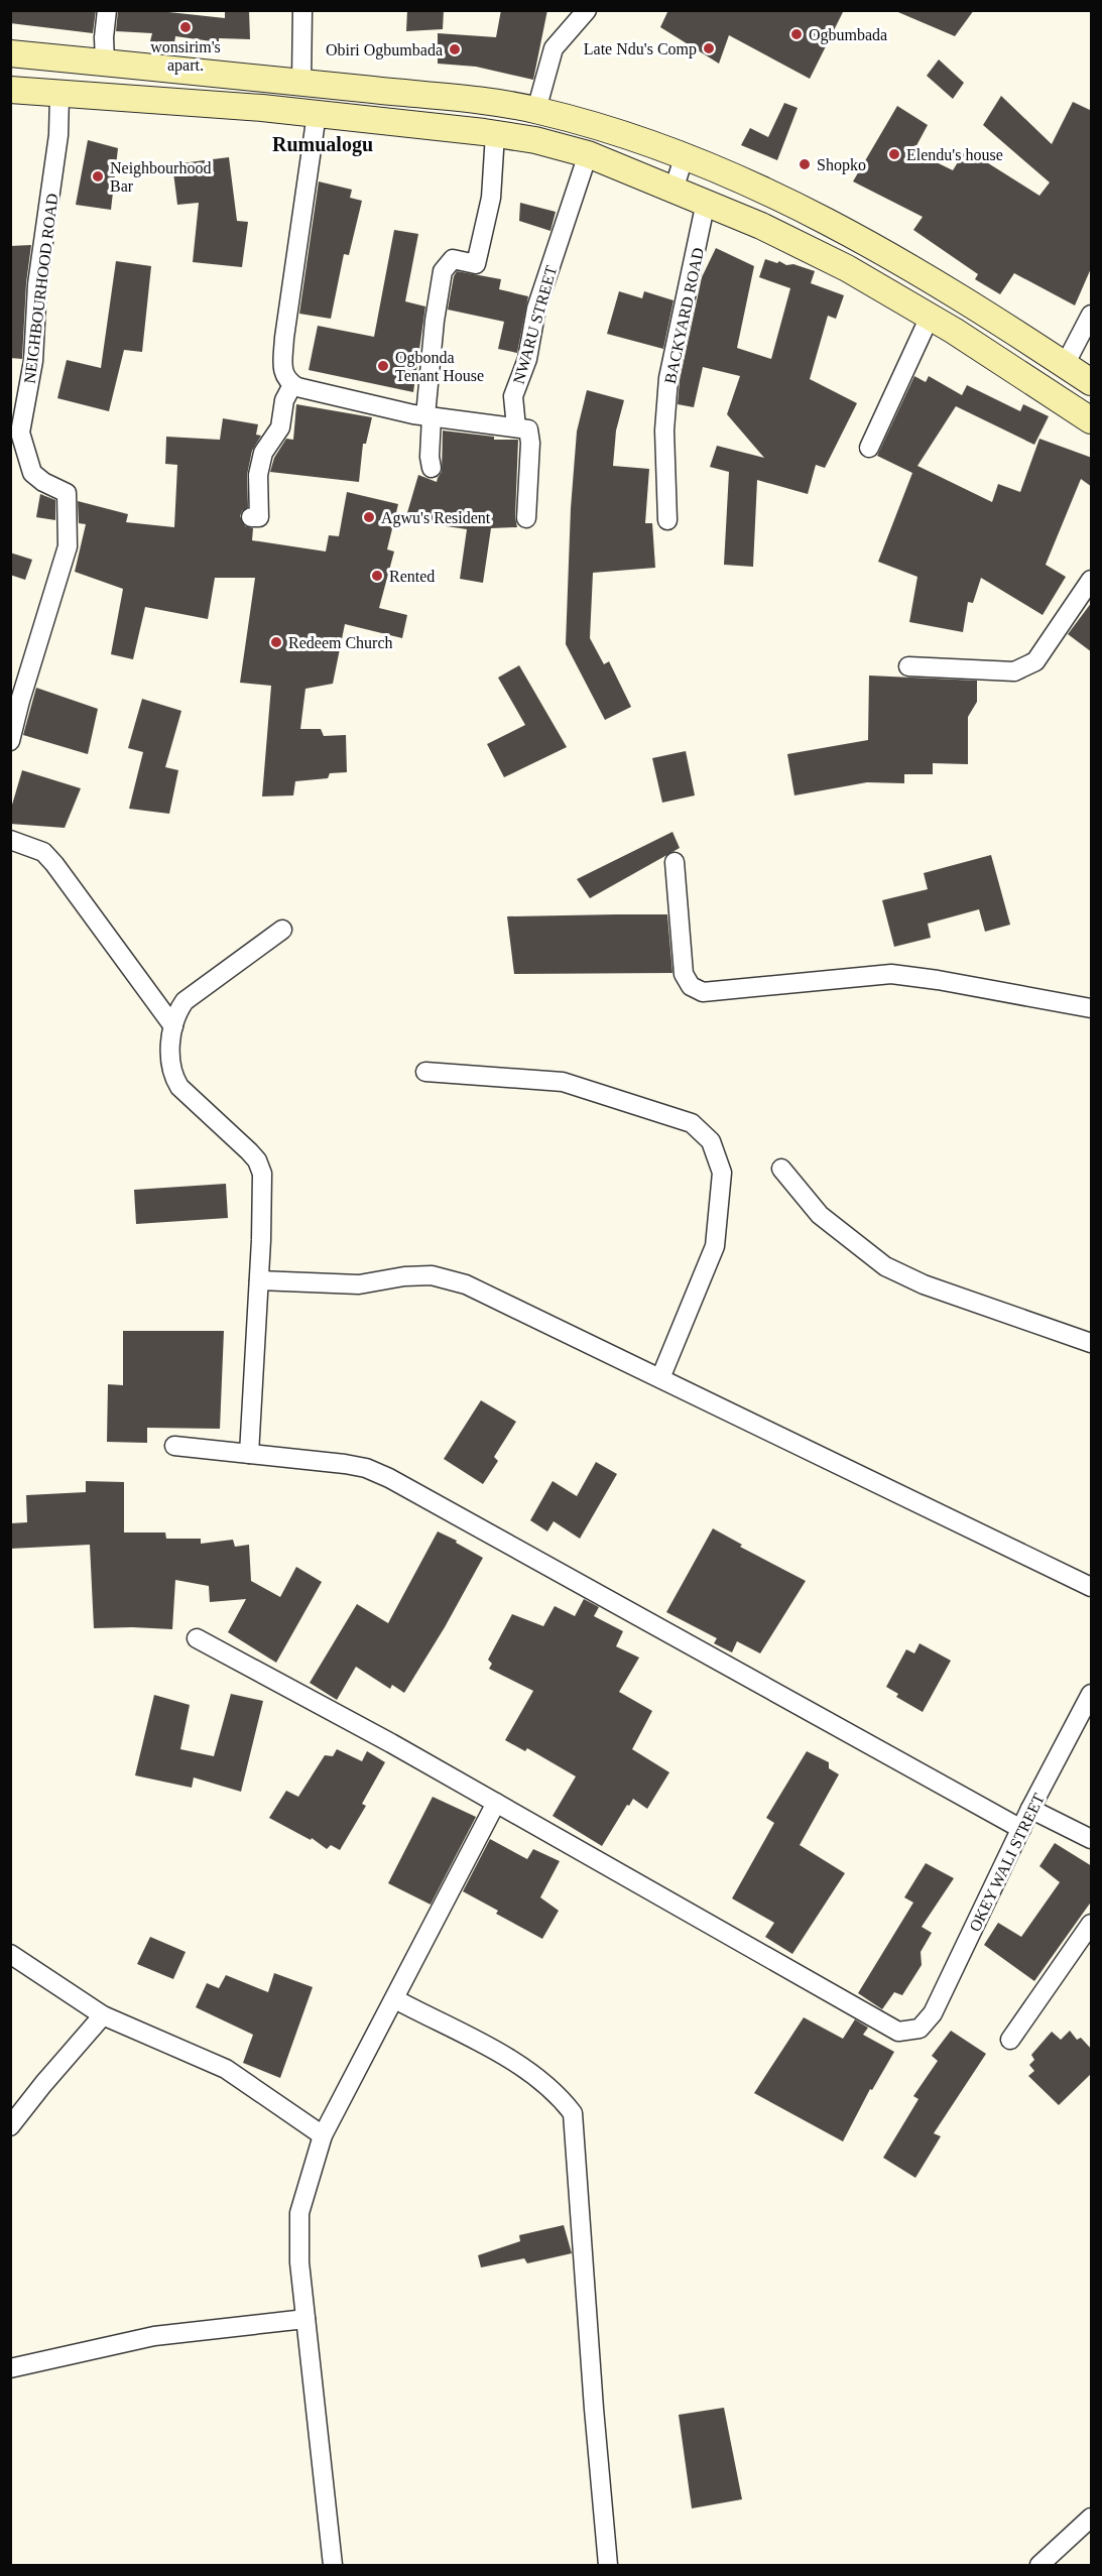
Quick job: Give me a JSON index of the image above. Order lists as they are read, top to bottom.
{
  "streets": {
    "street": [
      "NEIGHBOURHOOD ROAD",
      "BACKYARD ROAD",
      "NWARU STREET",
      "OKEY WALI STREET"
    ]
  },
  "districts": ["Rumualogu"],
  "places": [
    "wonsirim's apart.",
    "Ogbumbada",
    "Late Ndu's Comp",
    "Obiri Ogbumbada",
    "Elendu's house",
    "Shopko",
    "Neighbourhood Bar",
    "Ogbonda Tenant House",
    "Agwu's Resident",
    "Rented",
    "Redeem Church"
  ]
}
